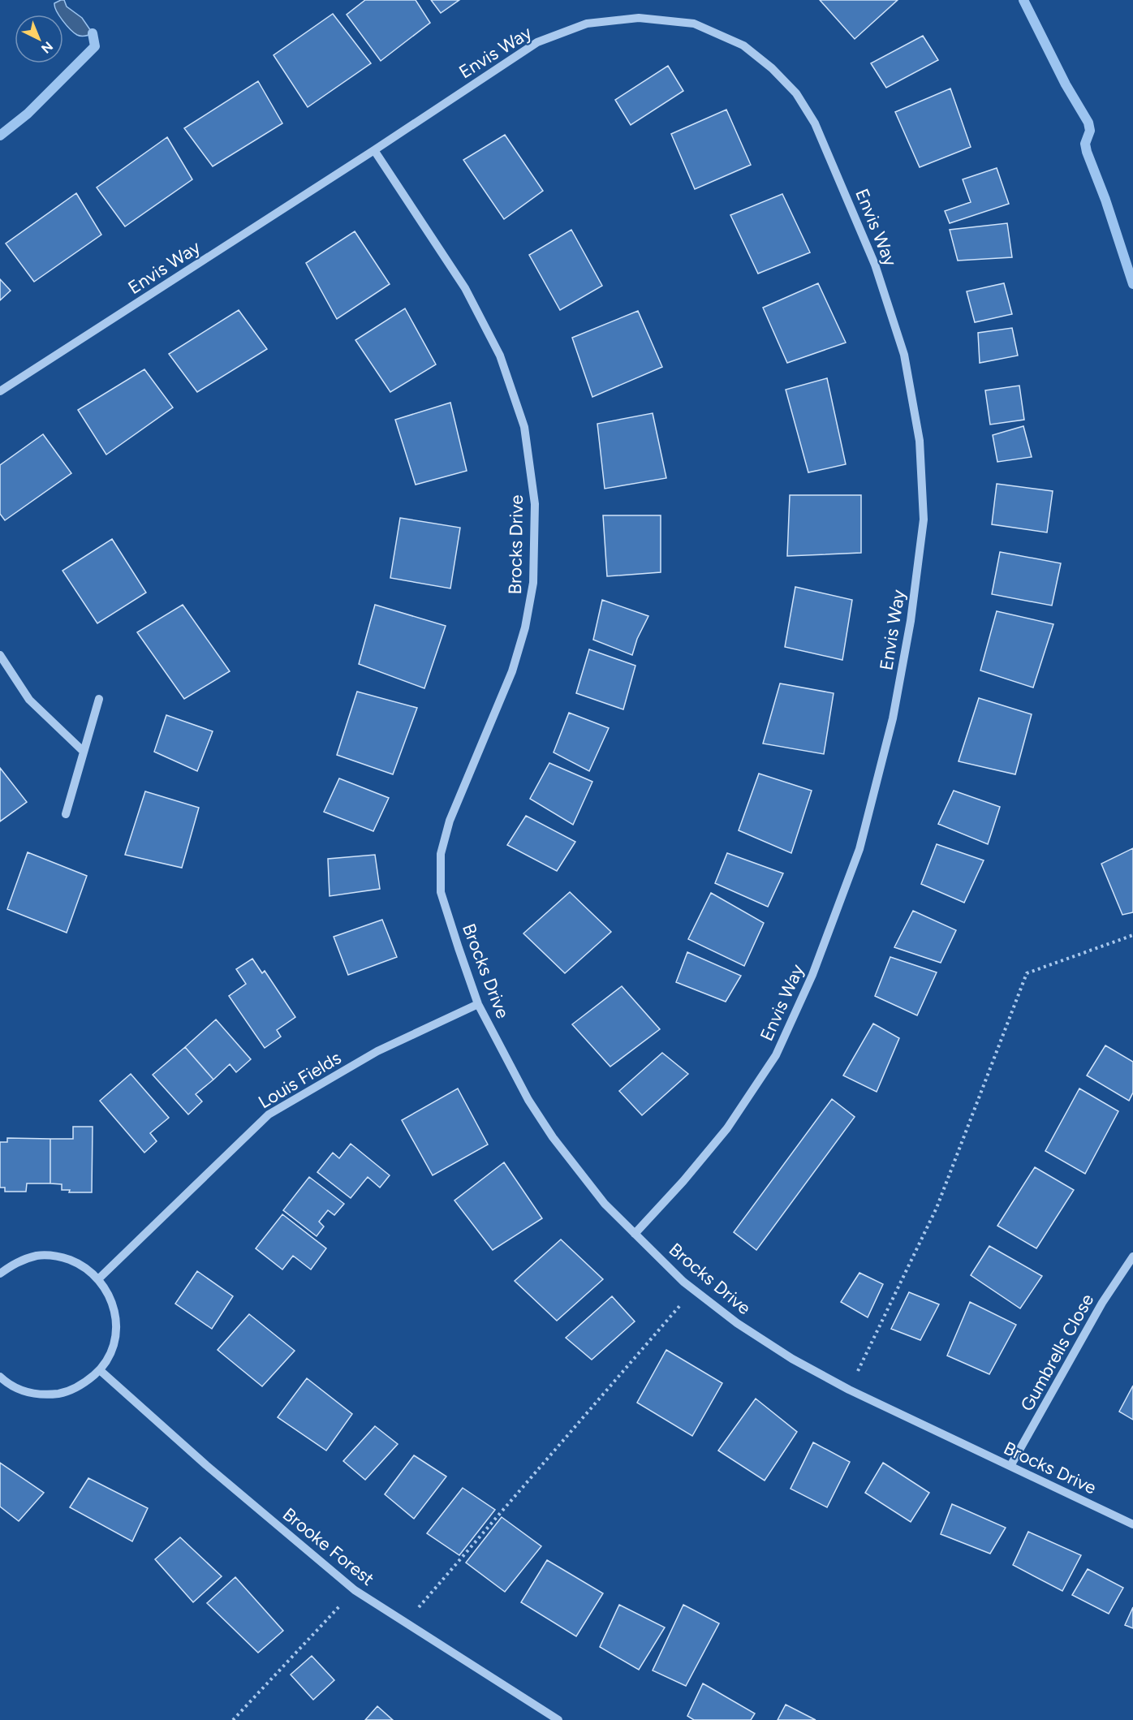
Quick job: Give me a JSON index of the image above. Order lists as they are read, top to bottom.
{
  "streets": {
    "street": [
      "Envis Way",
      "Brocks Drive",
      "Louis Fields",
      "Gumbrells Close",
      "Brooke Forest"
    ]
  },
  "crossings": [
    ["Envis Way", "Brocks Drive"],
    ["Brocks Drive", "Louis Fields"],
    ["Brocks Drive", "Gumbrells Close"]
  ],
  "north": "bottom right"
}
